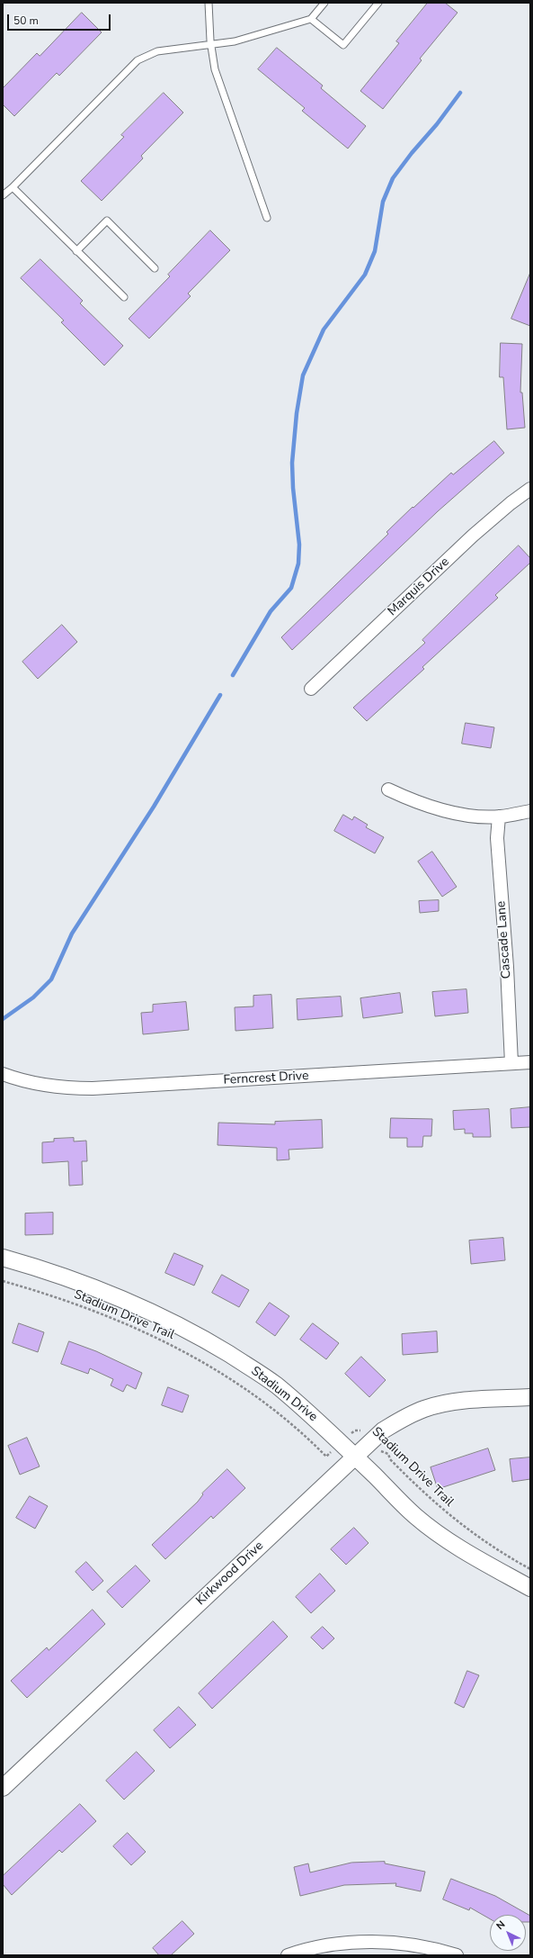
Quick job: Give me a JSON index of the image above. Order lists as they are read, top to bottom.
{
  "streets": {
    "street": [
      "Marquis Drive",
      "Cascade Lane",
      "Ferncrest Drive",
      "Stadium Drive",
      "Kirkwood Drive"
    ],
    "path": ["Stadium Drive Trail"]
  },
  "crossings": [
    ["Cascade Lane", "Ferncrest Drive"],
    ["Stadium Drive Trail", "Stadium Drive"],
    ["Stadium Drive Trail", "Kirkwood Drive"],
    ["Stadium Drive", "Kirkwood Drive"]
  ],
  "scale_bar": "50 m",
  "north": "top left"
}
